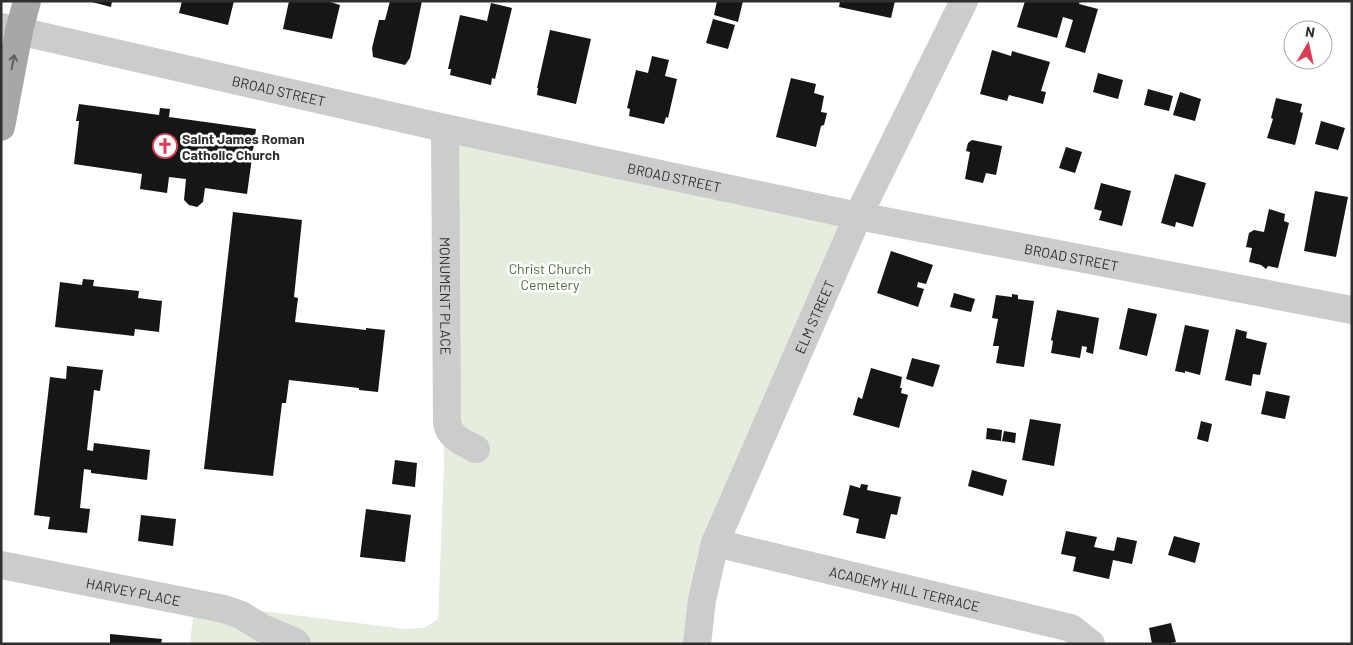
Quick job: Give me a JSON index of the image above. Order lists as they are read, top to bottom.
{
  "streets": {
    "street": [
      "BROAD STREET",
      "MONUMENT PLACE",
      "ELM STREET",
      "ACADEMY HILL TERRACE",
      "HARVEY PLACE"
    ]
  },
  "crossings": [
    ["BROAD STREET", "MONUMENT PLACE"],
    ["BROAD STREET", "ELM STREET"],
    ["ELM STREET", "ACADEMY HILL TERRACE"]
  ],
  "parks": ["Christ Church Cemetery"],
  "places": {
    "church": ["Saint James Roman Catholic Church"]
  },
  "north": "top"
}
